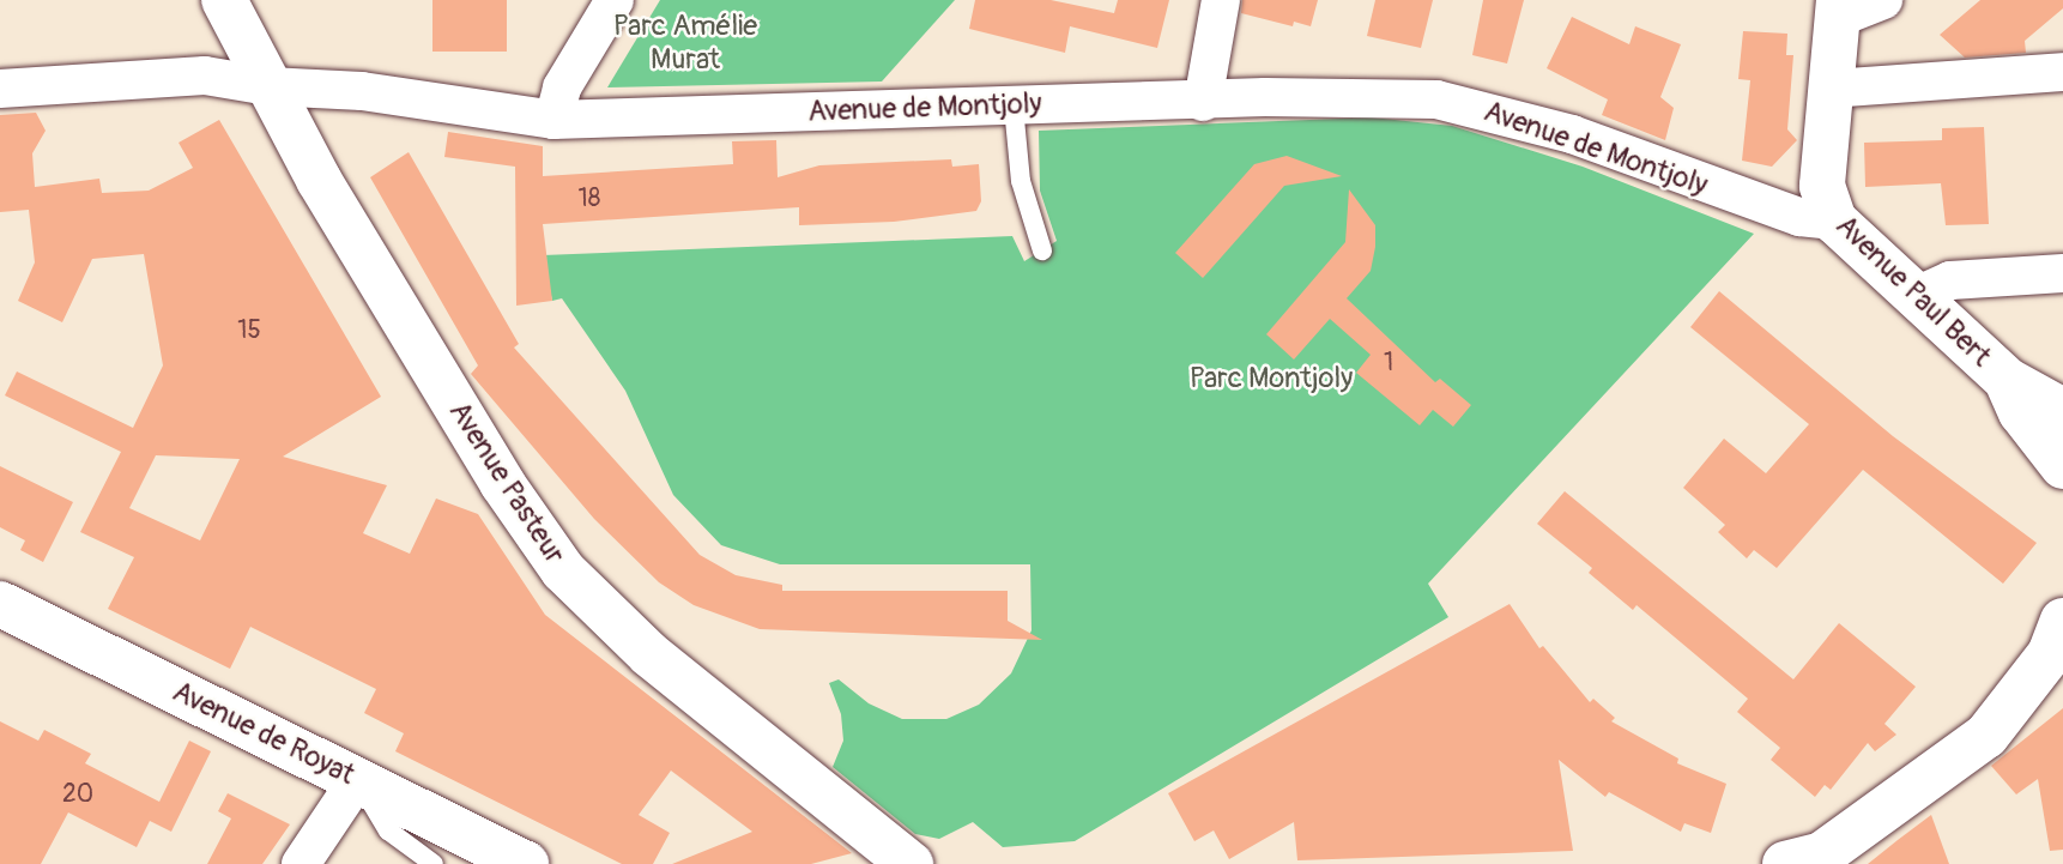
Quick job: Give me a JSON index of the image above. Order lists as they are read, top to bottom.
{
  "streets": {
    "street": [
      "Avenue de Montjoly",
      "Avenue Paul Bert",
      "Avenue Pasteur",
      "Avenue de Royat"
    ]
  },
  "crossings": [
    ["Avenue de Montjoly", "Avenue Paul Bert"],
    ["Avenue de Montjoly", "Avenue Pasteur"]
  ],
  "parks": ["Parc Amélie Murat", "Parc Montjoly"],
  "house_numbers": [
    "18",
    "15",
    "1",
    "20"
  ]
}
